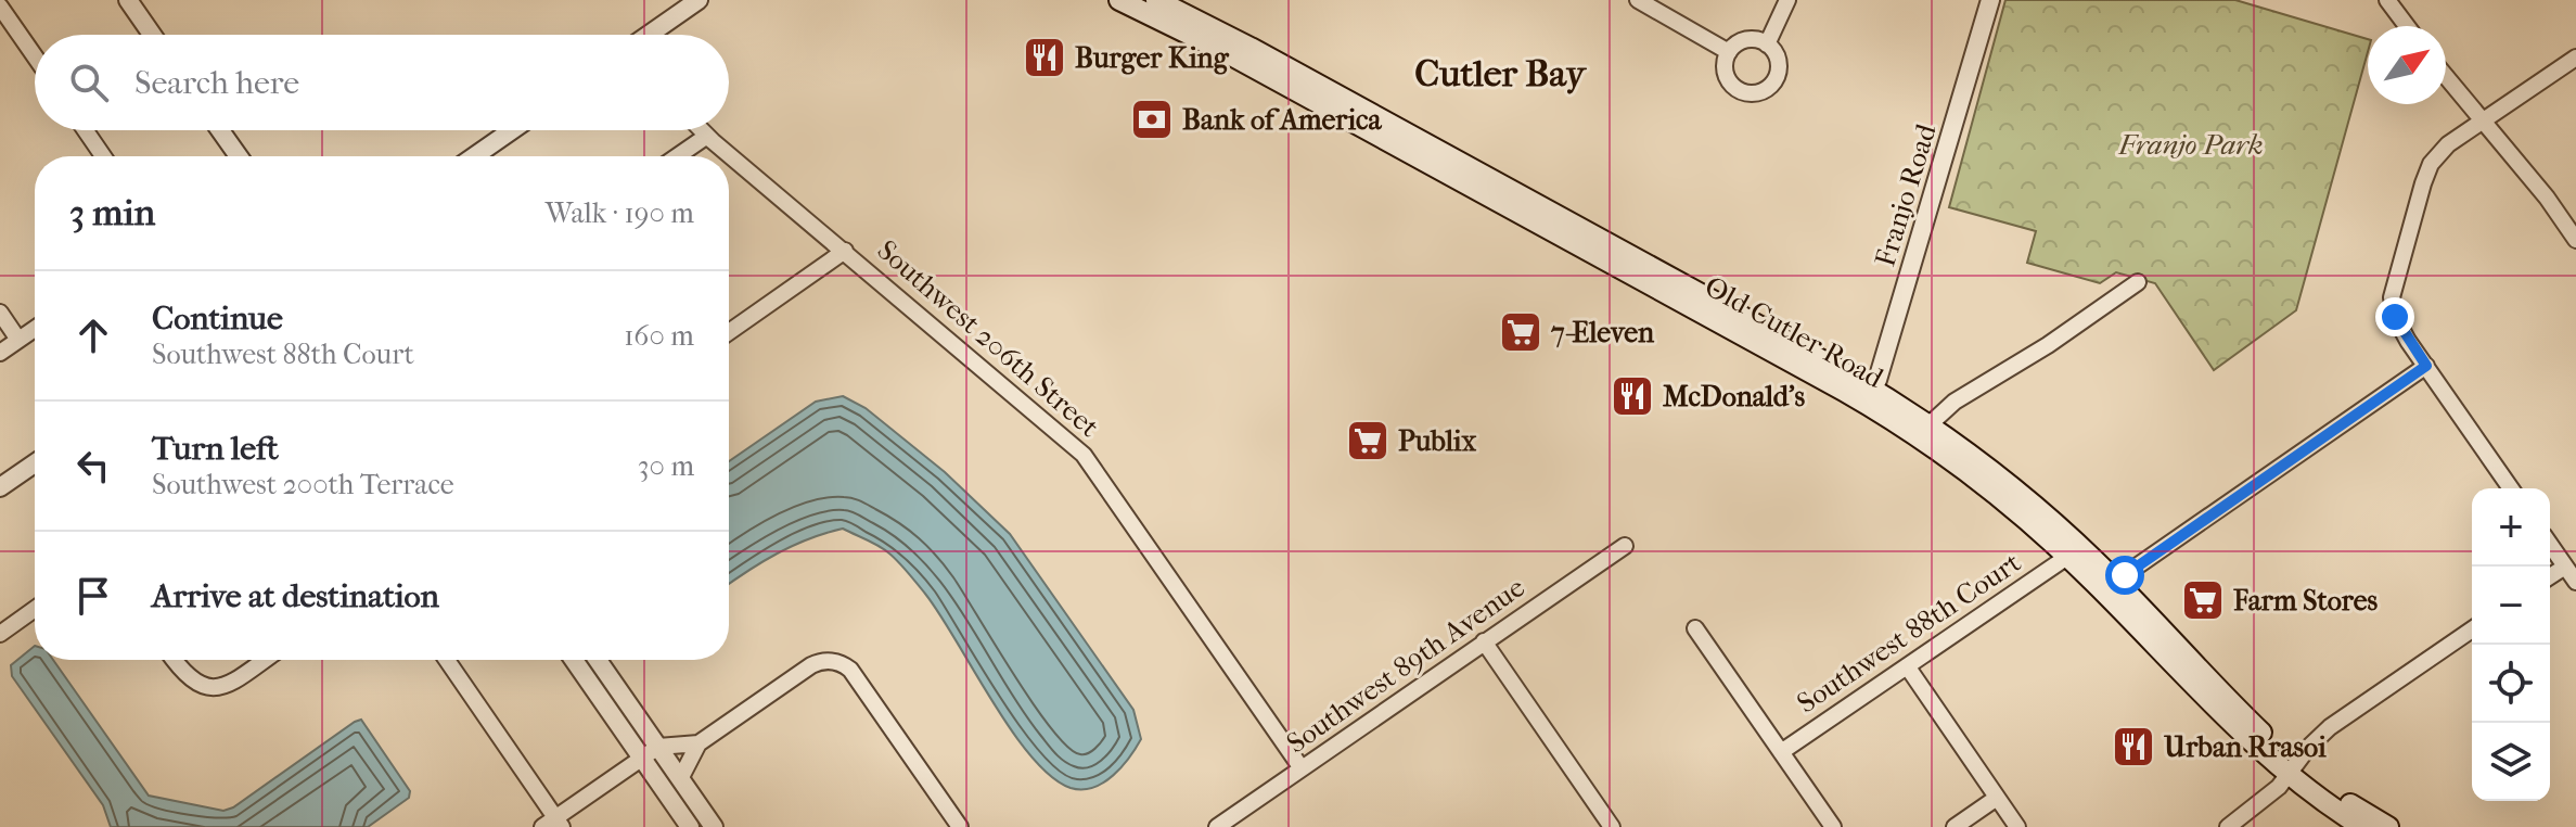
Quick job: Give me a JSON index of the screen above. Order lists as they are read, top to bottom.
{
  "streets": {
    "main road": ["Old Cutler Road"],
    "street": [
      "Franjo Road",
      "Southwest 206th Street",
      "Southwest 88th Court",
      "Southwest 89th Avenue"
    ]
  },
  "crossings": [
    ["Franjo Road", "Old Cutler Road"],
    ["Old Cutler Road", "Southwest 88th Court"],
    ["Southwest 206th Street", "Southwest 89th Avenue"]
  ],
  "districts": ["Cutler Bay"],
  "parks": ["Franjo Park"],
  "places": {
    "restaurant": ["Burger King", "McDonald's", "Urban Rrasoi"],
    "bank": ["Bank of America"],
    "supermarket": ["7-Eleven", "Publix", "Farm Stores"]
  },
  "north": "top right",
  "page": {
    "search": "Search here",
    "heading": ["3 min", "Walk · 190 m"],
    "list": [
      ["Continue", "Southwest 88th Court", "160 m"],
      ["Turn left", "Southwest 200th Terrace", "30 m"],
      "Arrive at destination"
    ],
    "map_buttons": ["+", "−"]
  }
}
